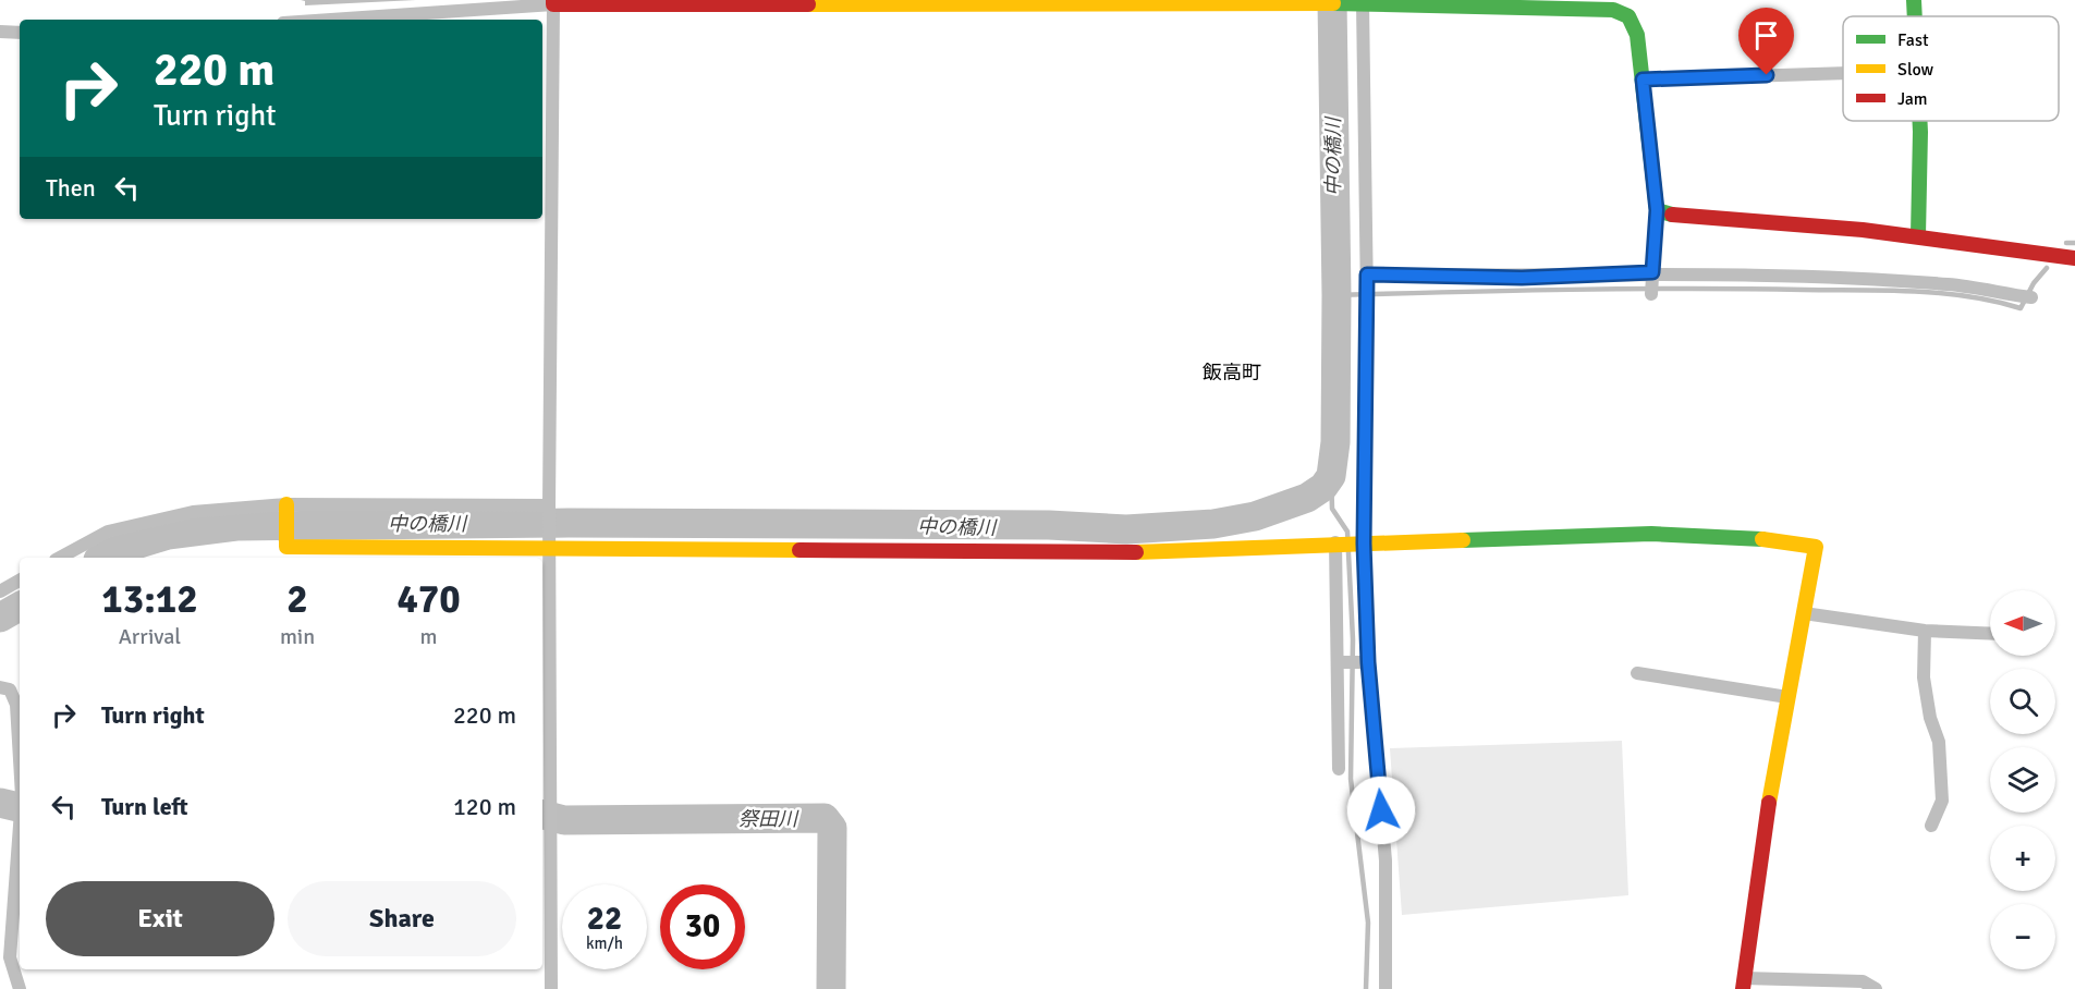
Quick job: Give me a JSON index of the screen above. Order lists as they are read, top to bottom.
{
  "districts": ["飯高町"],
  "water": ["中の橋川", "祭田川"],
  "legend": ["Fast", "Slow", "Jam"],
  "north": "left",
  "page": {
    "turn": ["220 m", "Turn right"],
    "then": "Then",
    "eta": [
      "13:12",
      "Arrival",
      "2",
      "min",
      "470",
      "m"
    ],
    "map_buttons": ["+", "−"],
    "list": [
      {
        "name": "Turn right",
        "value": "220 m"
      },
      {
        "name": "Turn left",
        "value": "120 m"
      }
    ],
    "buttons": ["Exit", "Share"],
    "speed": "22 km/h",
    "limit": "30"
  }
}
